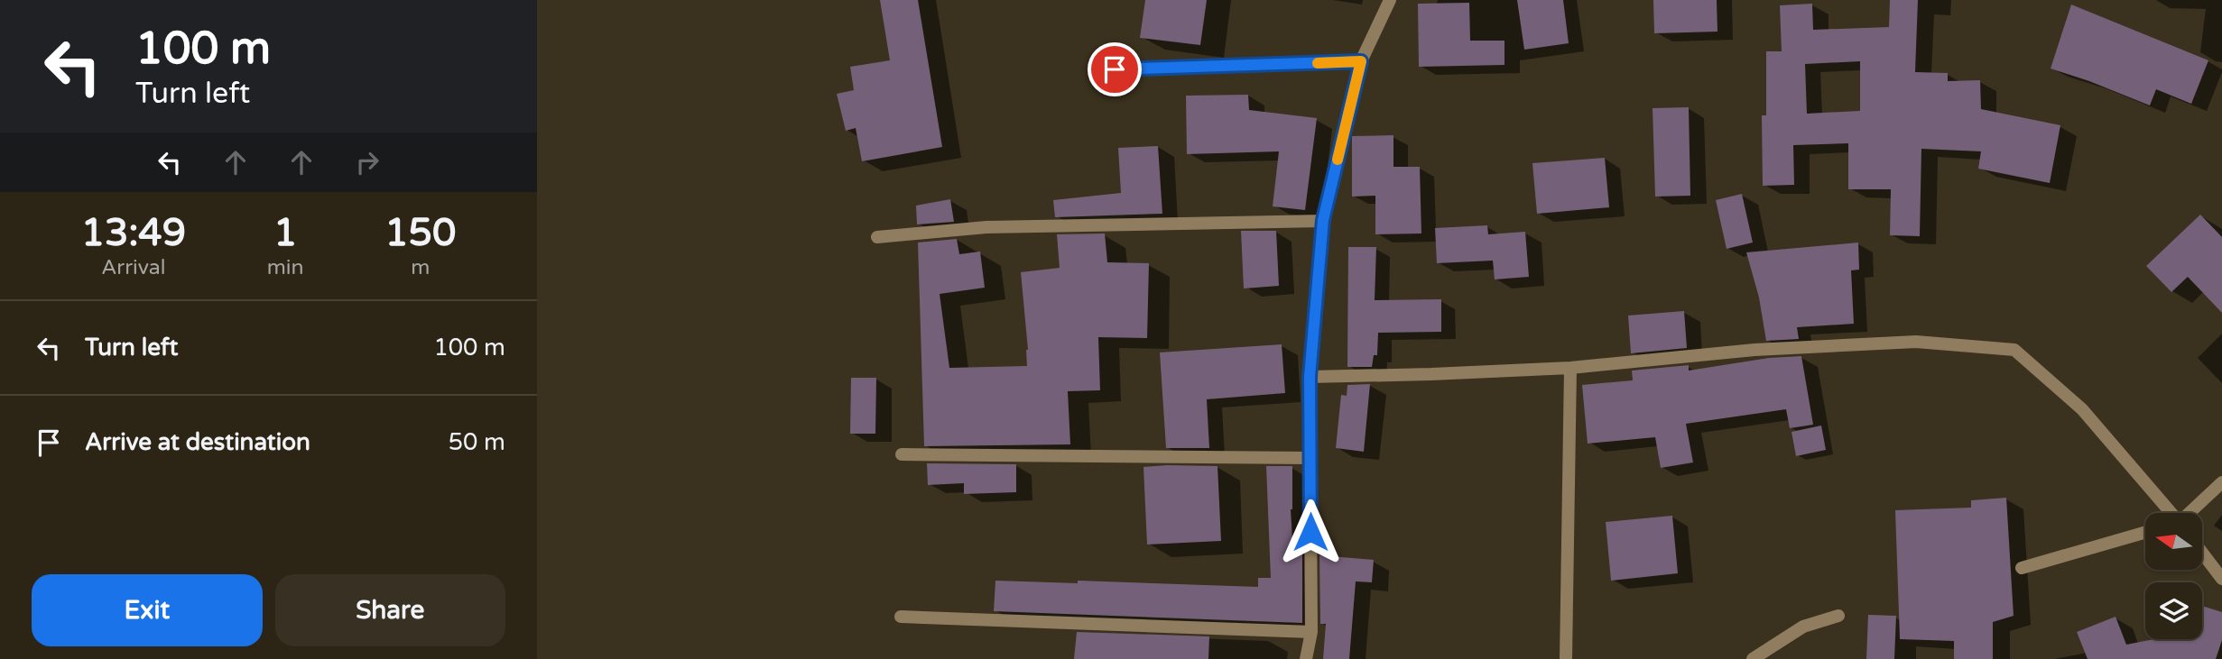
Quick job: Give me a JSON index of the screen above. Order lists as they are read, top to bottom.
{
  "north": "left",
  "page": {
    "turn": ["100 m", "Turn left"],
    "eta": [
      "13:49",
      "Arrival",
      "1",
      "min",
      "150",
      "m"
    ],
    "list": [
      {
        "name": "Turn left",
        "value": "100 m"
      },
      {
        "name": "Arrive at destination",
        "value": "50 m"
      }
    ],
    "buttons": ["Exit", "Share"]
  }
}
